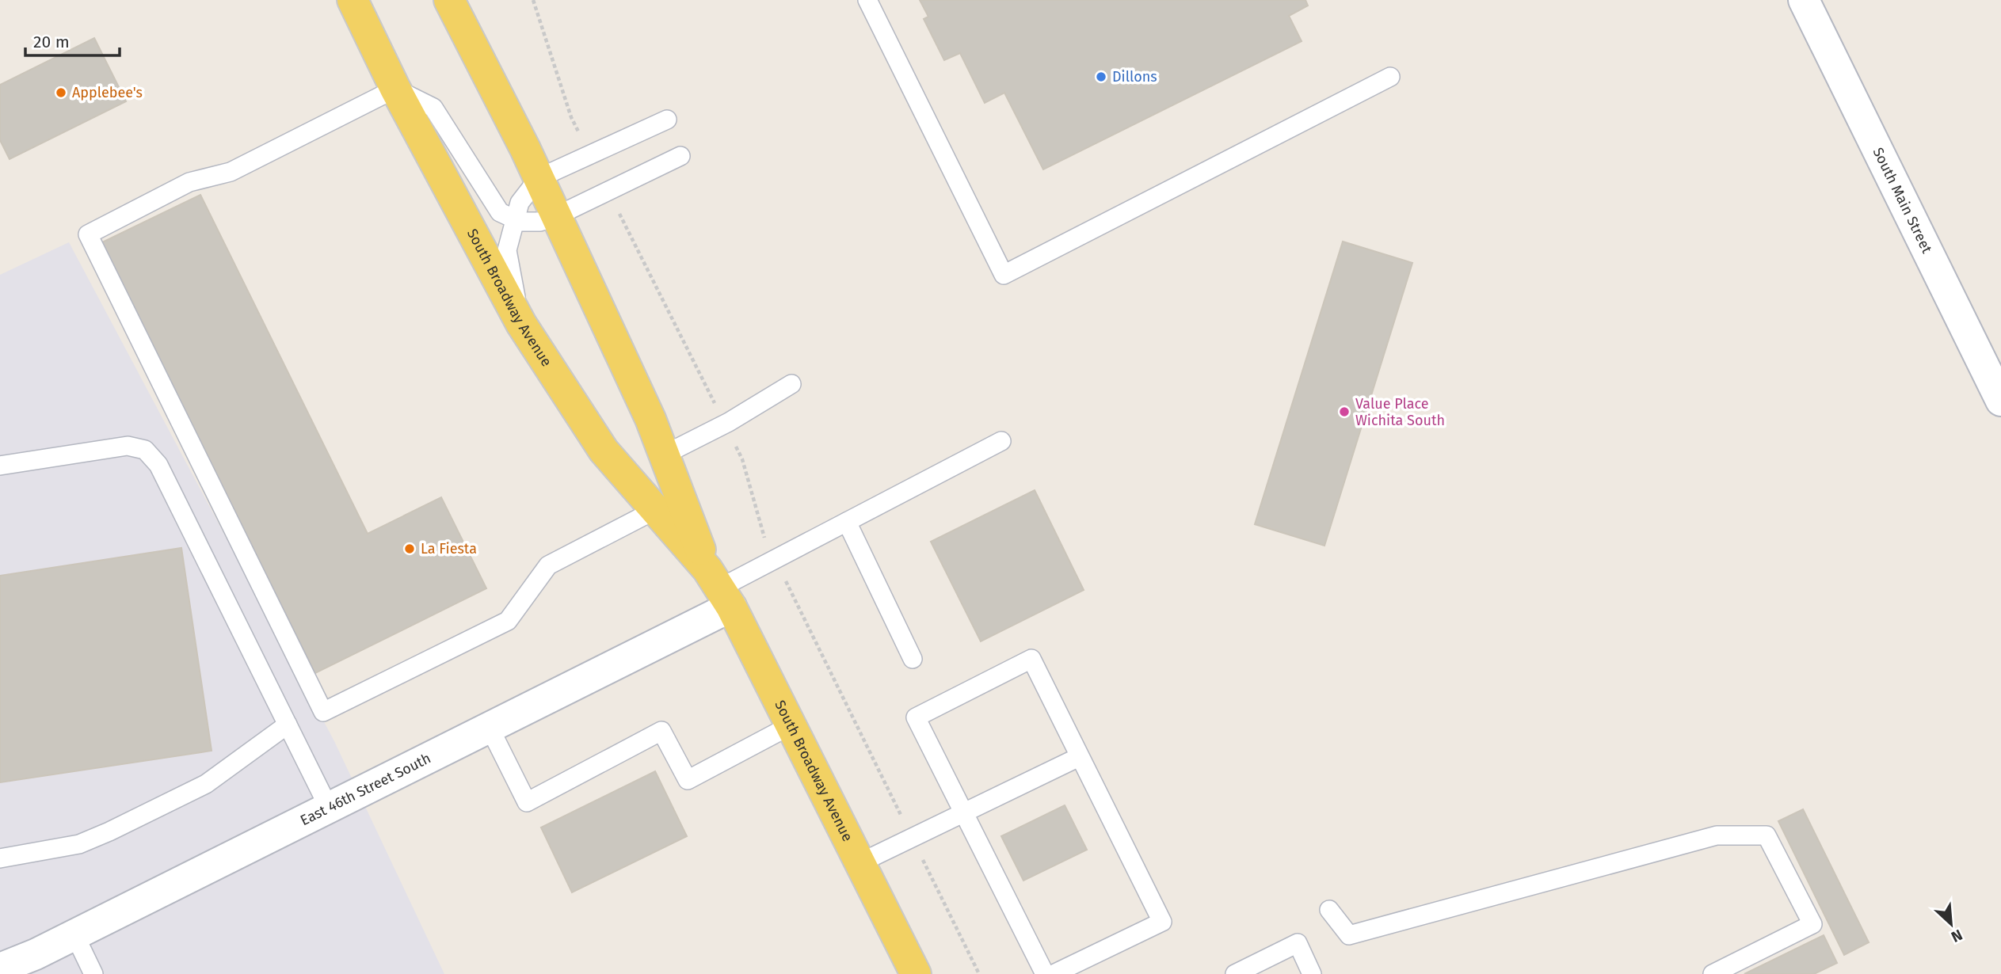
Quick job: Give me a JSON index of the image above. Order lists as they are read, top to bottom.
{
  "streets": {
    "main road": ["South Broadway Avenue"],
    "street": ["South Main Street", "East 46th Street South"]
  },
  "crossings": [
    ["South Broadway Avenue", "East 46th Street South"]
  ],
  "places": [
    "Dillons",
    "Applebee's",
    "Value Place Wichita South",
    "La Fiesta"
  ],
  "scale_bar": "20 m",
  "north": "bottom right"
}
